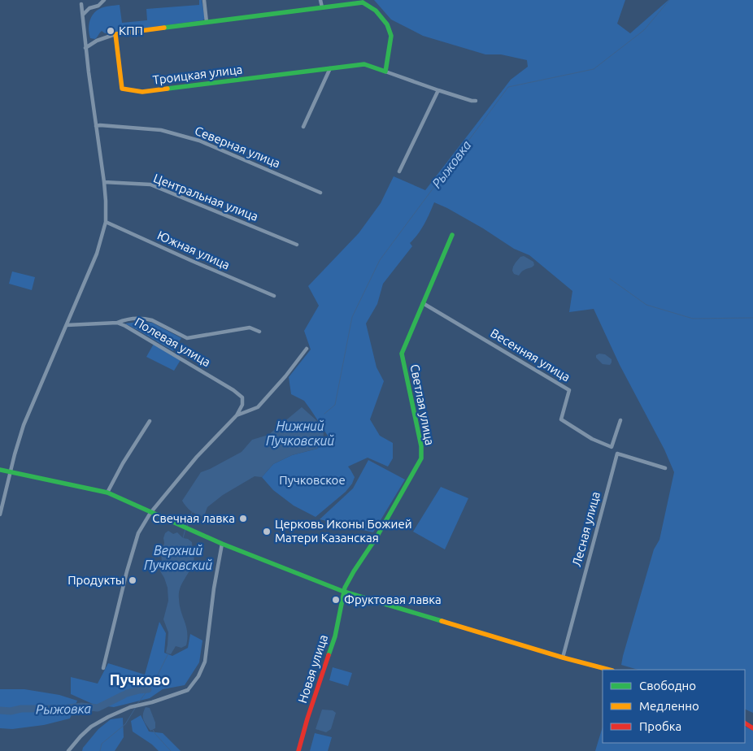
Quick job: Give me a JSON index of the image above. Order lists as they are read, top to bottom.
{
  "streets": {
    "street": [
      "Троицкая улица",
      "Северная улица",
      "Центральная улица",
      "Южная улица",
      "Полевая улица",
      "Весенняя улица",
      "Светлая улица",
      "Лесная улица",
      "Новая улица"
    ]
  },
  "crossings": [
    ["Весенняя улица", "Светлая улица"],
    ["Светлая улица", "Новая улица"]
  ],
  "districts": ["Пучково"],
  "water": ["Рыжовка", "Нижний Пучковский", "Верхний Пучковский"],
  "parks": ["Пучковское"],
  "places": [
    "КПП",
    "Свечная лавка",
    "Церковь Иконы Божией Матери Казанская",
    "Продукты",
    "Фруктовая лавка"
  ],
  "legend": ["Свободно", "Медленно", "Пробка"]
}
